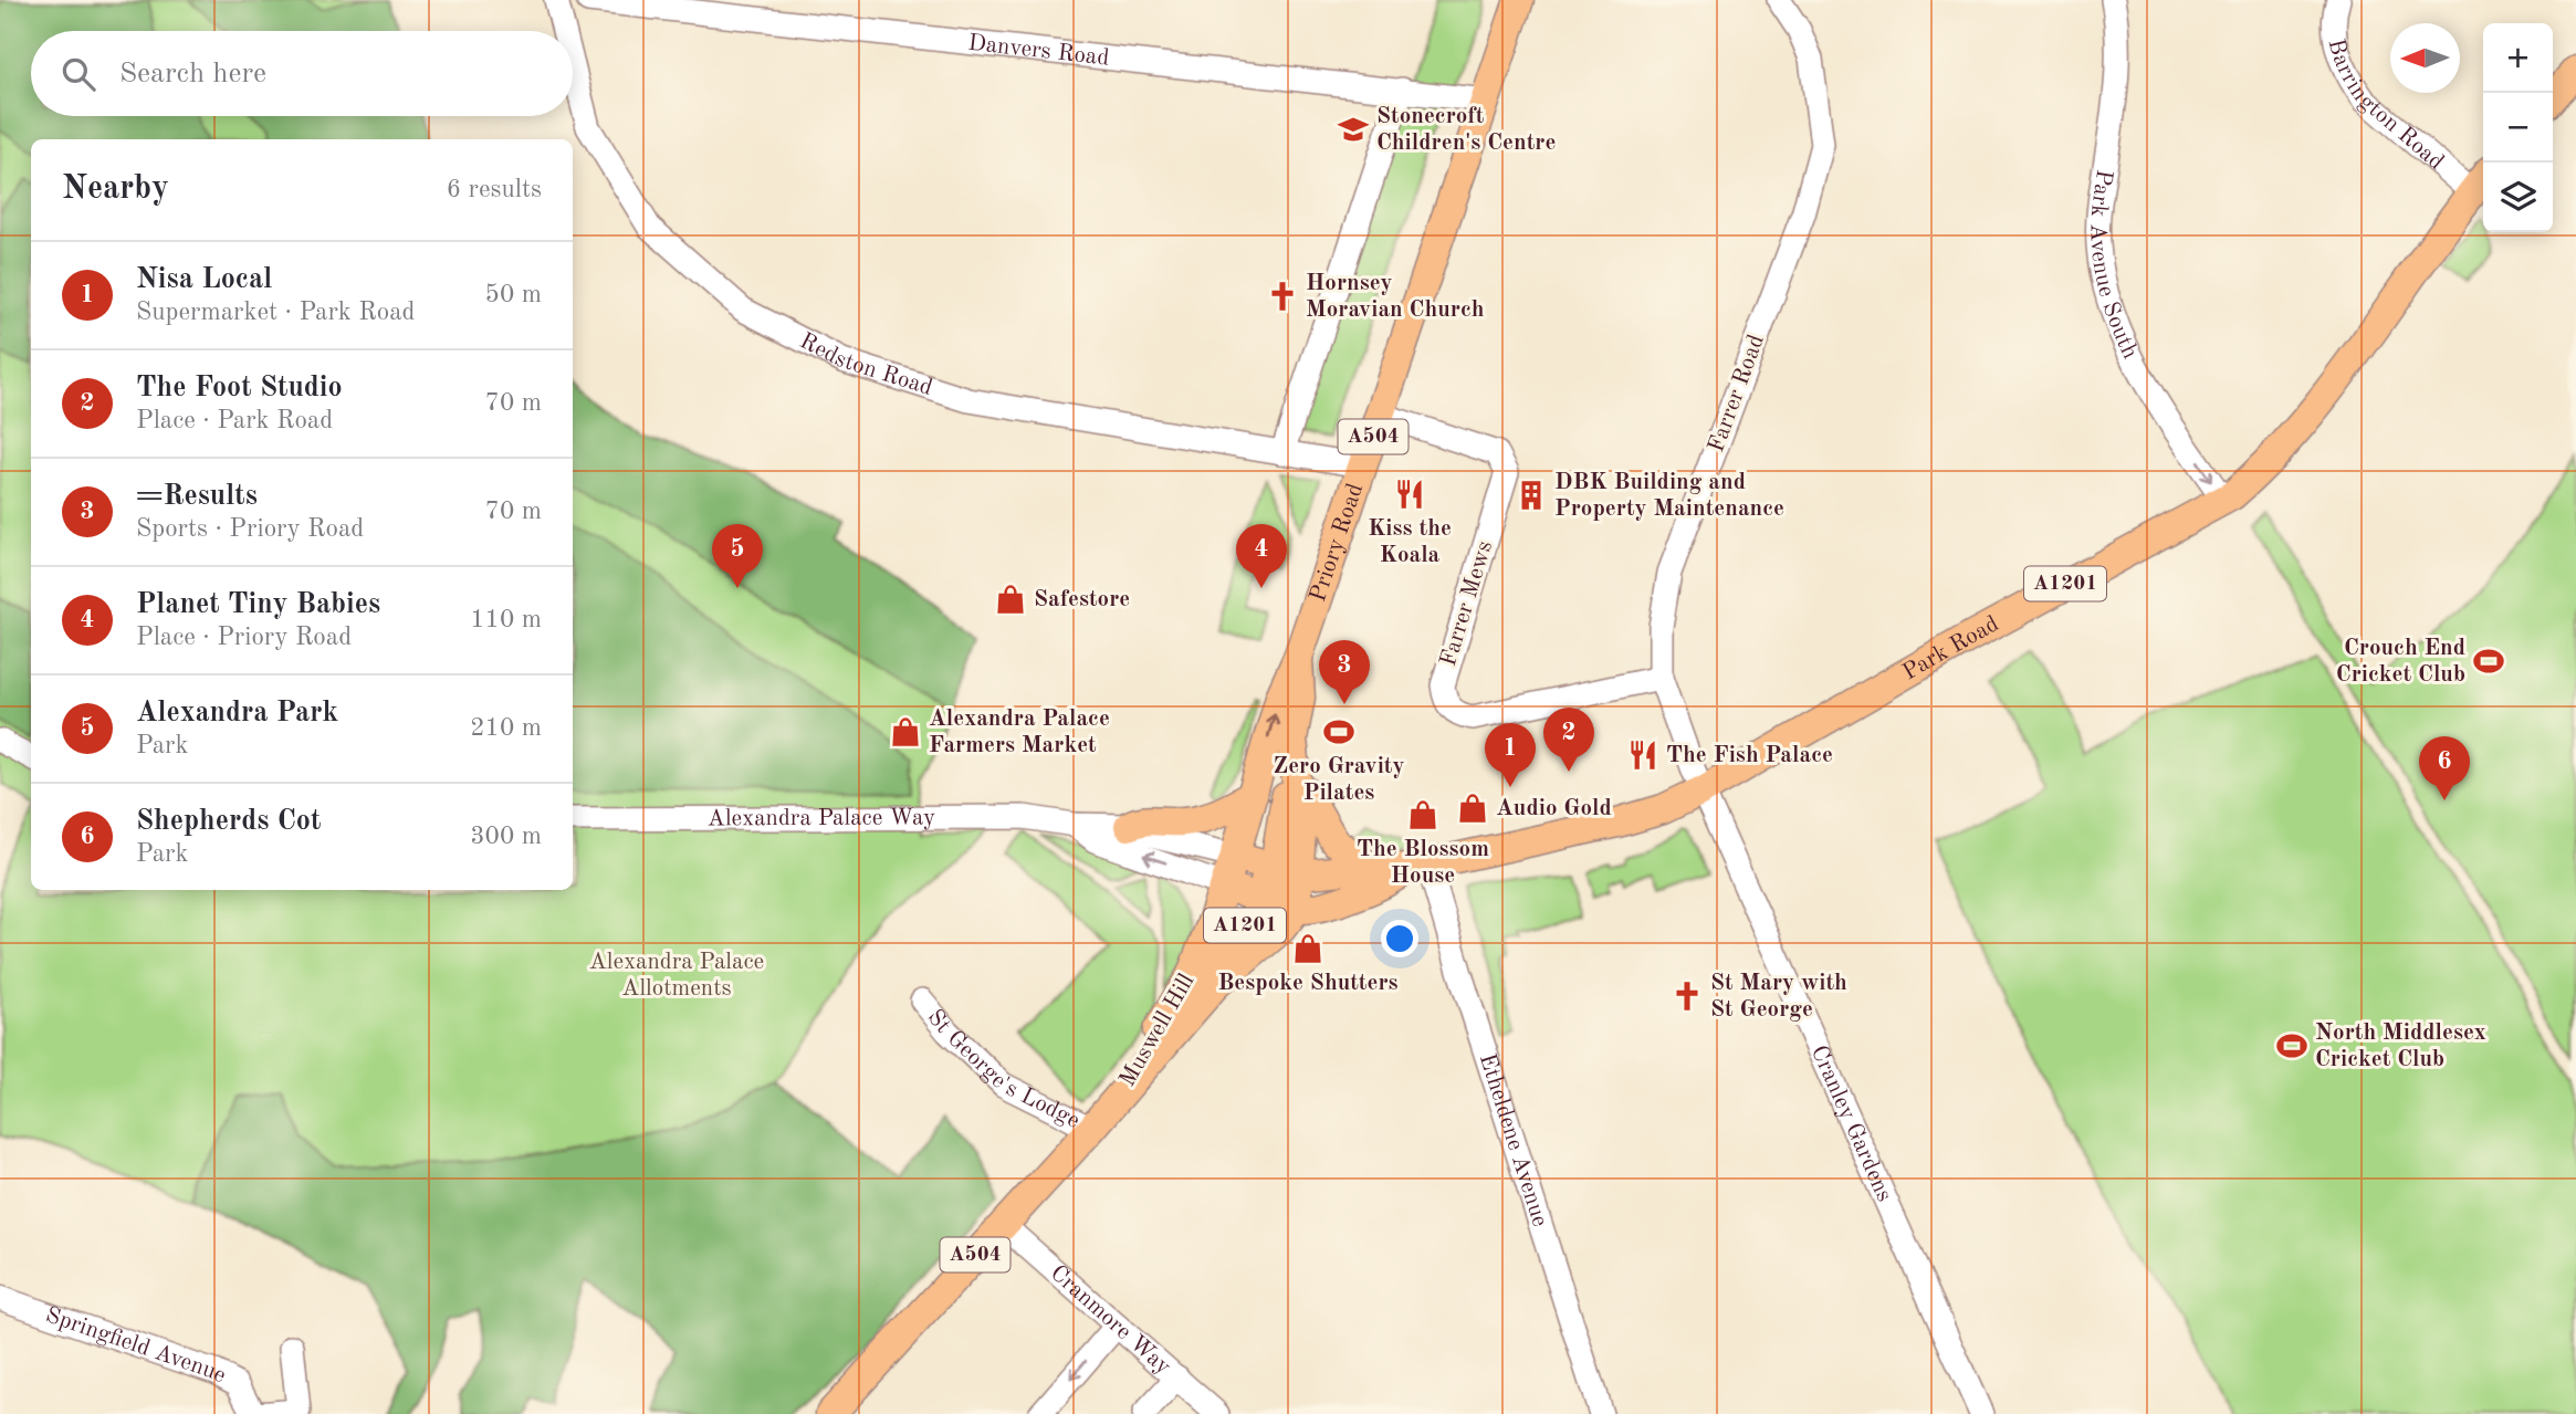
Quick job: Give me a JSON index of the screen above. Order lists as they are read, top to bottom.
{
  "streets": {
    "main road": [
      "A504",
      "Priory Road",
      "A1201",
      "Park Road",
      "Muswell Hill"
    ],
    "street": [
      "Danvers Road",
      "Barrington Road",
      "Park Avenue South",
      "Redston Road",
      "Farrer Road",
      "Farrer Mews",
      "Alexandra Palace Way",
      "St George's Lodge",
      "Cranley Gardens",
      "Etheldene Avenue",
      "Cranmore Way",
      "Springfield Avenue"
    ]
  },
  "crossings": [
    ["Danvers Road", "Priory Road"],
    ["Barrington Road", "Park Road"],
    ["Park Avenue South", "Park Road"],
    ["Redston Road", "Priory Road"],
    ["Farrer Road", "Farrer Mews"],
    ["Farrer Road", "Park Road"],
    ["Farrer Road", "Cranley Gardens"],
    ["A504", "Priory Road"],
    ["A504", "A1201"],
    ["A504", "Park Road"],
    ["A504", "Muswell Hill"],
    ["Priory Road", "Farrer Mews"],
    ["Priory Road", "Park Road"],
    ["Priory Road", "Muswell Hill"],
    ["A1201", "Park Road"],
    ["A1201", "Muswell Hill"],
    ["Park Road", "Muswell Hill"],
    ["Park Road", "Cranley Gardens"],
    ["Park Road", "Etheldene Avenue"],
    ["Alexandra Palace Way", "Muswell Hill"],
    ["Muswell Hill", "St George's Lodge"],
    ["Muswell Hill", "Cranmore Way"]
  ],
  "one_way": ["Park Avenue South"],
  "parks": ["Alexandra Palace Allotments"],
  "places": {
    "school or university": ["Stonecroft Children's Centre"],
    "church": ["Hornsey Moravian Church", "St Mary with St George"],
    "restaurant": ["Kiss the Koala", "The Fish Palace"],
    "building": ["DBK Building and Property Maintenance"],
    "shop": [
      "Safestore",
      "Alexandra Palace Farmers Market",
      "Audio Gold",
      "The Blossom House",
      "Bespoke Shutters"
    ],
    "sports": ["Crouch End Cricket Club", "Zero Gravity Pilates", "North Middlesex Cricket Club"]
  },
  "north": "left",
  "page": {
    "map_buttons": ["+", "−"],
    "search": "Search here",
    "heading": ["Nearby", "6 results"],
    "list": [
      {
        "mark": "1",
        "name": "Nisa Local",
        "note": "Supermarket · Park Road",
        "value": "50 m"
      },
      {
        "mark": "2",
        "name": "The Foot Studio",
        "note": "Place · Park Road",
        "value": "70 m"
      },
      {
        "mark": "3",
        "name": "=Results",
        "note": "Sports · Priory Road",
        "value": "70 m"
      },
      {
        "mark": "4",
        "name": "Planet Tiny Babies",
        "note": "Place · Priory Road",
        "value": "110 m"
      },
      {
        "mark": "5",
        "name": "Alexandra Park",
        "note": "Park",
        "value": "210 m"
      },
      {
        "mark": "6",
        "name": "Shepherds Cot",
        "note": "Park",
        "value": "300 m"
      }
    ],
    "pins": [
      "4",
      "5",
      "3",
      "2",
      "1",
      "6"
    ]
  }
}
